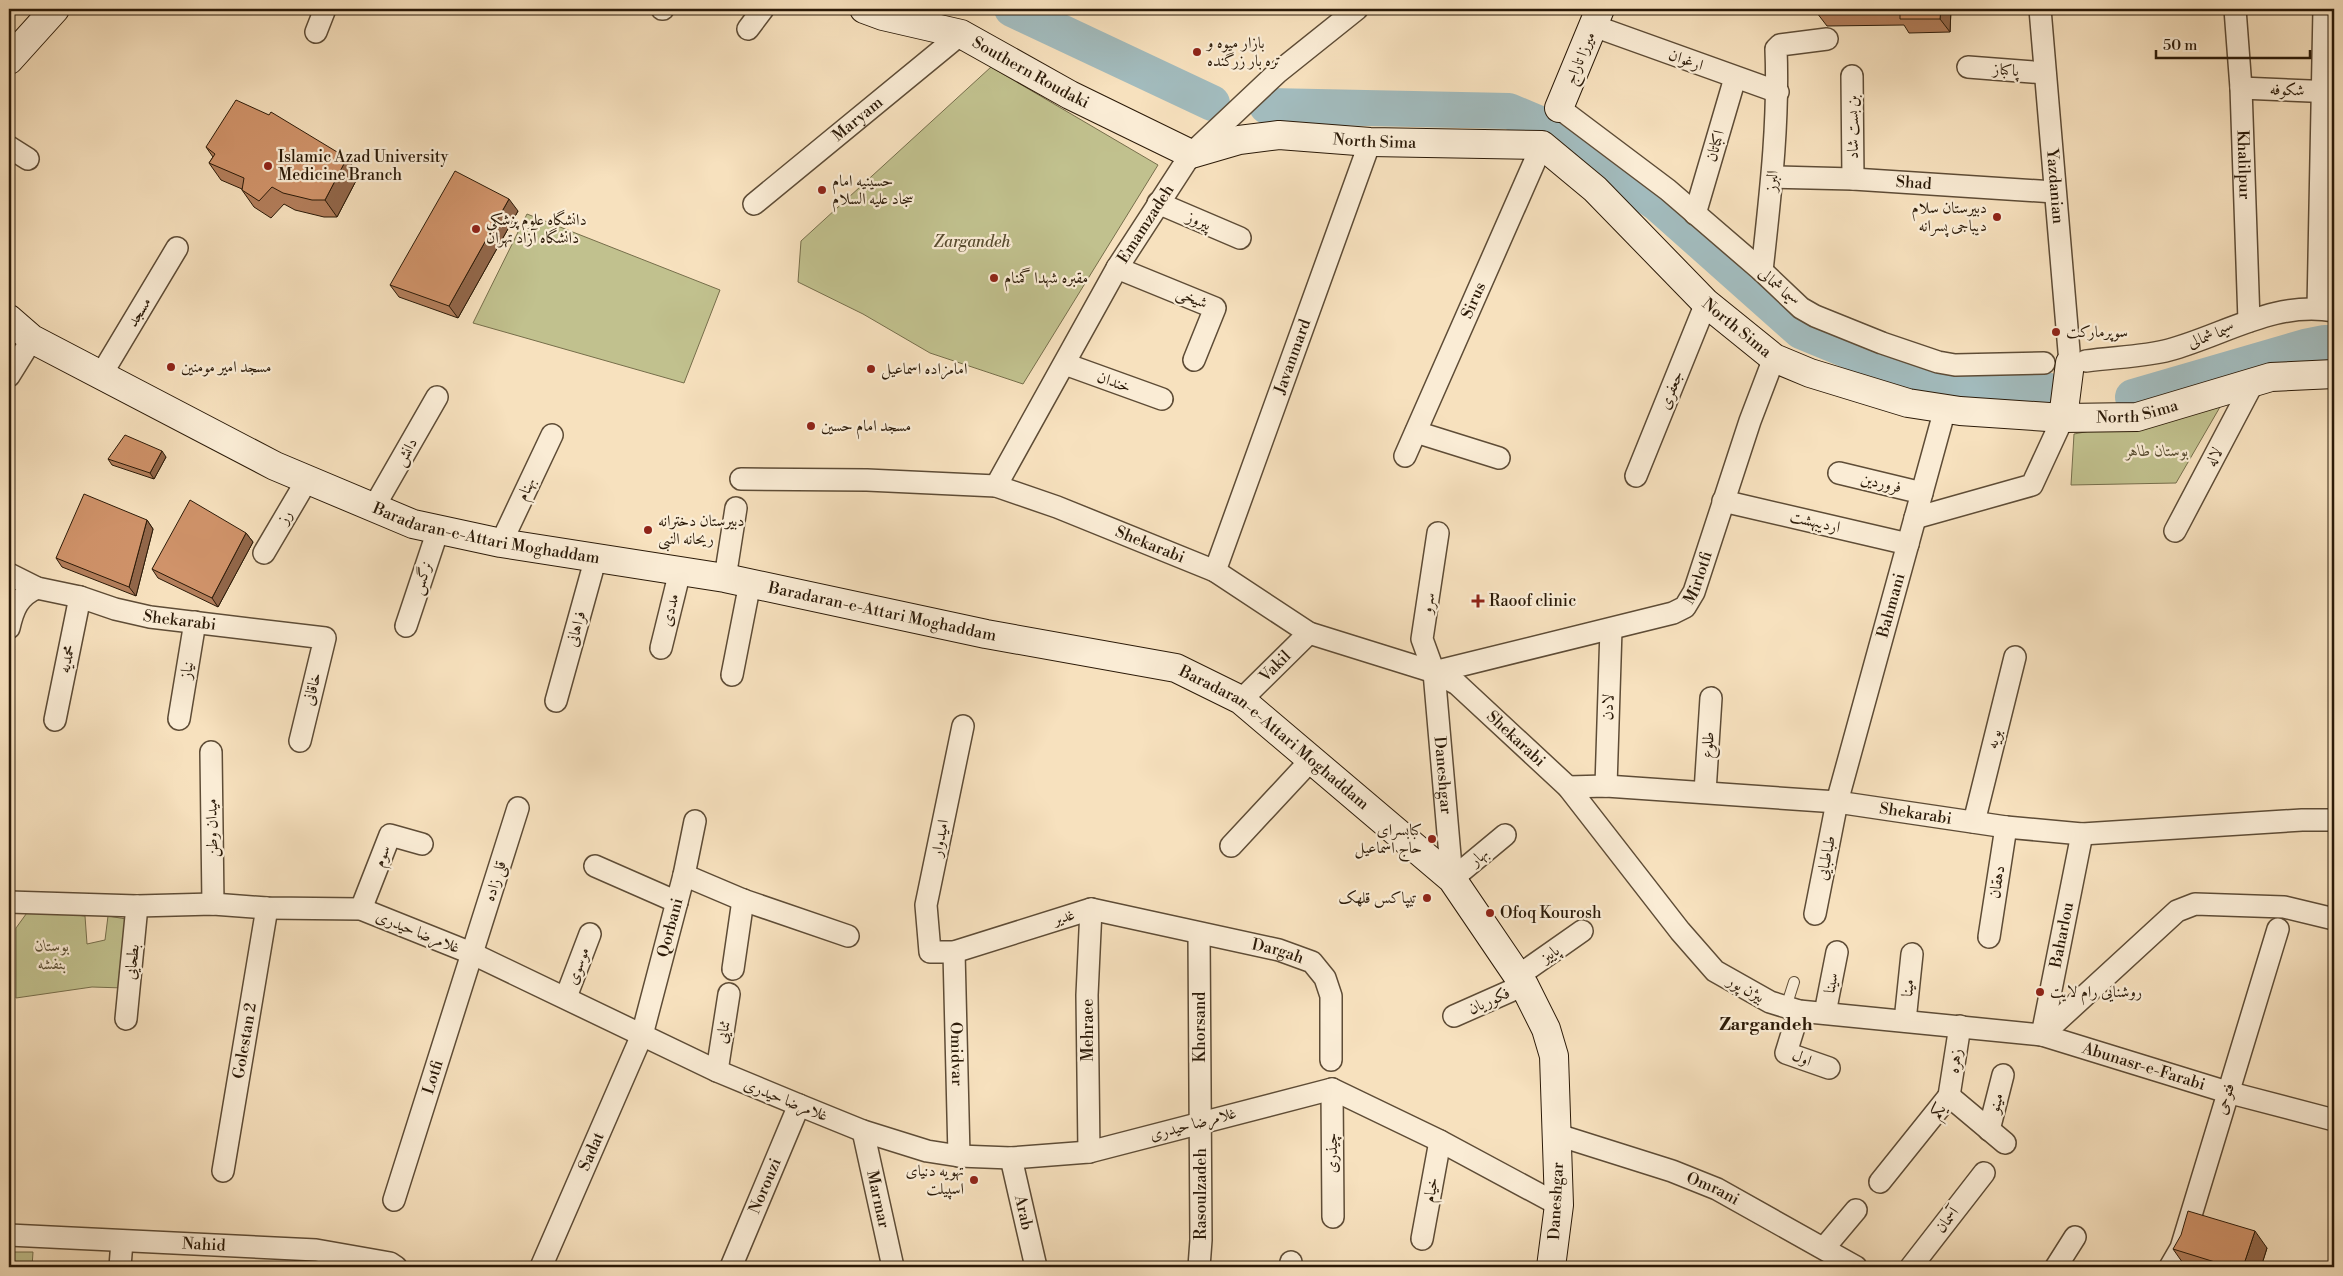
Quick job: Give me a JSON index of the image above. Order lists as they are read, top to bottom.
{
  "streets": {
    "street": [
      "میرزا تاراج",
      "ارغوان",
      "پاکباز",
      "Southern Roudaki",
      "شکوفه",
      "Maryam",
      "بن بست شاد",
      "North Sima",
      "اکباتان",
      "Khalilpur",
      "البرز",
      "Shad",
      "Yazdanian",
      "پیروز",
      "Emamzadeh",
      "سیما شمالی",
      "شیخی",
      "Sirus",
      "مسجد",
      "Javanmard",
      "خندان",
      "جعفری",
      "دانش",
      "لاله",
      "فروردین",
      "بهنام",
      "رز",
      "اردیبهشت",
      "Baradaran-e-Attari Moghaddam",
      "Shekarabi",
      "Mirlotfi",
      "نرگس",
      "سرو",
      "Bahmani",
      "مددی",
      "فراهانی",
      "محمدیه",
      "Vakil",
      "نیاز",
      "خاقانی",
      "لادن",
      "بویه",
      "طلوع",
      "Daneshgar",
      "میدان وطن",
      "امیدوار",
      "سوم",
      "بهار",
      "طباطبایی",
      "قلی زاده",
      "دهقان",
      "غدیر",
      "Qorbani",
      "غلامرضا حیدری",
      "Baharlou",
      "Dargah",
      "پاییز",
      "بطحایی",
      "موسوی",
      "سینا",
      "مینا",
      "بیژن پور",
      "فکوریان",
      "Khorsand",
      "Mehraee",
      "ثنایی",
      "Golestan 2",
      "Omidvar",
      "اول",
      "زهره",
      "Abunasr-e-Farabi",
      "Lotfi",
      "فتوحی",
      "مینو",
      "یکم",
      "Sadat",
      "چیذری",
      "Norouzi",
      "Omrani",
      "خیام",
      "Rasoulzadeh",
      "Marmar",
      "Arab",
      "آسمان",
      "Nahid"
    ]
  },
  "crossings": [
    ["میرزا تاراج", "ارغوان"],
    ["میرزا تاراج", "سیما شمالی"],
    ["ارغوان", "اکباتان"],
    ["ارغوان", "البرز"],
    ["پاکباز", "Yazdanian"],
    ["Southern Roudaki", "Maryam"],
    ["Southern Roudaki", "North Sima"],
    ["Southern Roudaki", "Emamzadeh"],
    ["شکوفه", "Khalilpur"],
    ["بن بست شاد", "Shad"],
    ["North Sima", "Emamzadeh"],
    ["North Sima", "Sirus"],
    ["North Sima", "Javanmard"],
    ["North Sima", "جعفری"],
    ["North Sima", "لاله"],
    ["North Sima", "Mirlotfi"],
    ["North Sima", "Bahmani"],
    ["اکباتان", "سیما شمالی"],
    ["Khalilpur", "سیما شمالی"],
    ["البرز", "Shad"],
    ["البرز", "سیما شمالی"],
    ["Shad", "Yazdanian"],
    ["Yazdanian", "سیما شمالی"],
    ["پیروز", "Emamzadeh"],
    ["Emamzadeh", "شیخی"],
    ["Emamzadeh", "خندان"],
    ["Emamzadeh", "Shekarabi"],
    ["مسجد", "Baradaran-e-Attari Moghaddam"],
    ["Javanmard", "Shekarabi"],
    ["دانش", "Baradaran-e-Attari Moghaddam"],
    ["فروردین", "Bahmani"],
    ["بهنام", "Baradaran-e-Attari Moghaddam"],
    ["رز", "Baradaran-e-Attari Moghaddam"],
    ["اردیبهشت", "Mirlotfi"],
    ["اردیبهشت", "Bahmani"],
    ["Baradaran-e-Attari Moghaddam", "نرگس"],
    ["Baradaran-e-Attari Moghaddam", "مددی"],
    ["Baradaran-e-Attari Moghaddam", "فراهانی"],
    ["Baradaran-e-Attari Moghaddam", "Vakil"],
    ["Baradaran-e-Attari Moghaddam", "Daneshgar"],
    ["Baradaran-e-Attari Moghaddam", "بهار"],
    ["Baradaran-e-Attari Moghaddam", "پاییز"],
    ["Baradaran-e-Attari Moghaddam", "فکوریان"],
    ["Baradaran-e-Attari Moghaddam", "Omrani"],
    ["Shekarabi", "Mirlotfi"],
    ["Shekarabi", "سرو"],
    ["Shekarabi", "Bahmani"],
    ["Shekarabi", "محمدیه"],
    ["Shekarabi", "Vakil"],
    ["Shekarabi", "نیاز"],
    ["Shekarabi", "خاقانی"],
    ["Shekarabi", "لادن"],
    ["Shekarabi", "بویه"],
    ["Shekarabi", "طلوع"],
    ["Shekarabi", "Daneshgar"],
    ["Shekarabi", "طباطبایی"],
    ["Shekarabi", "دهقان"],
    ["Shekarabi", "Baharlou"],
    ["Shekarabi", "بیژن پور"],
    ["Mirlotfi", "سرو"],
    ["Mirlotfi", "لادن"],
    ["Mirlotfi", "Daneshgar"],
    ["سرو", "Daneshgar"],
    ["Bahmani", "طباطبایی"],
    ["Daneshgar", "بهار"],
    ["Daneshgar", "Omrani"],
    ["میدان وطن", "غلامرضا حیدری"],
    ["امیدوار", "غدیر"],
    ["سوم", "غلامرضا حیدری"],
    ["قلی زاده", "غلامرضا حیدری"],
    ["قلی زاده", "Lotfi"],
    ["غدیر", "Dargah"],
    ["غدیر", "Khorsand"],
    ["غدیر", "Mehraee"],
    ["غدیر", "Omidvar"],
    ["Qorbani", "غلامرضا حیدری"],
    ["Qorbani", "Sadat"],
    ["غلامرضا حیدری", "بطحایی"],
    ["غلامرضا حیدری", "موسوی"],
    ["غلامرضا حیدری", "Khorsand"],
    ["غلامرضا حیدری", "Mehraee"],
    ["غلامرضا حیدری", "ثنایی"],
    ["غلامرضا حیدری", "Golestan 2"],
    ["غلامرضا حیدری", "Omidvar"],
    ["غلامرضا حیدری", "Lotfi"],
    ["غلامرضا حیدری", "Sadat"],
    ["غلامرضا حیدری", "چیذری"],
    ["غلامرضا حیدری", "Norouzi"],
    ["غلامرضا حیدری", "Rasoulzadeh"],
    ["غلامرضا حیدری", "Marmar"],
    ["غلامرضا حیدری", "Arab"],
    ["Baharlou", "بیژن پور"],
    ["Baharlou", "Abunasr-e-Farabi"],
    ["Dargah", "Khorsand"],
    ["پاییز", "فکوریان"],
    ["سینا", "بیژن پور"],
    ["مینا", "بیژن پور"],
    ["بیژن پور", "اول"],
    ["بیژن پور", "زهره"],
    ["بیژن پور", "Abunasr-e-Farabi"],
    ["Khorsand", "Rasoulzadeh"],
    ["زهره", "یکم"],
    ["Abunasr-e-Farabi", "فتوحی"],
    ["مینو", "یکم"]
  ],
  "districts": ["Zargandeh"],
  "parks": ["Zargandeh", "بوستان طاهر", "بوستان بنفشه"],
  "places": {
    "other": [
      "بازار میوه و تره بار زرگنده",
      "Islamic Azad University Medicine Branch",
      "حسینیه امام سجاد علیه السلام",
      "دبیرستان سلام دیباجی پسرانه",
      "دانشگاه علوم پزشکی دانشگاه آزاد تهران",
      "مقبره شهدا گمنام",
      "سوپرمارکت",
      "مسجد امیر مومنین",
      "امامزاده اسماعیل",
      "مسجد امام حسین",
      "دبیرستان دخترانه ریحانه النبی",
      "کبابسرای حاج اسماعیل",
      "تیپاکس قلهک",
      "Ofoq Kourosh",
      "روشنایی رام لایت",
      "تهویه دنیای اسپیلت"
    ],
    "health": ["Raoof clinic"]
  },
  "scale_bar": "50 m"
}
